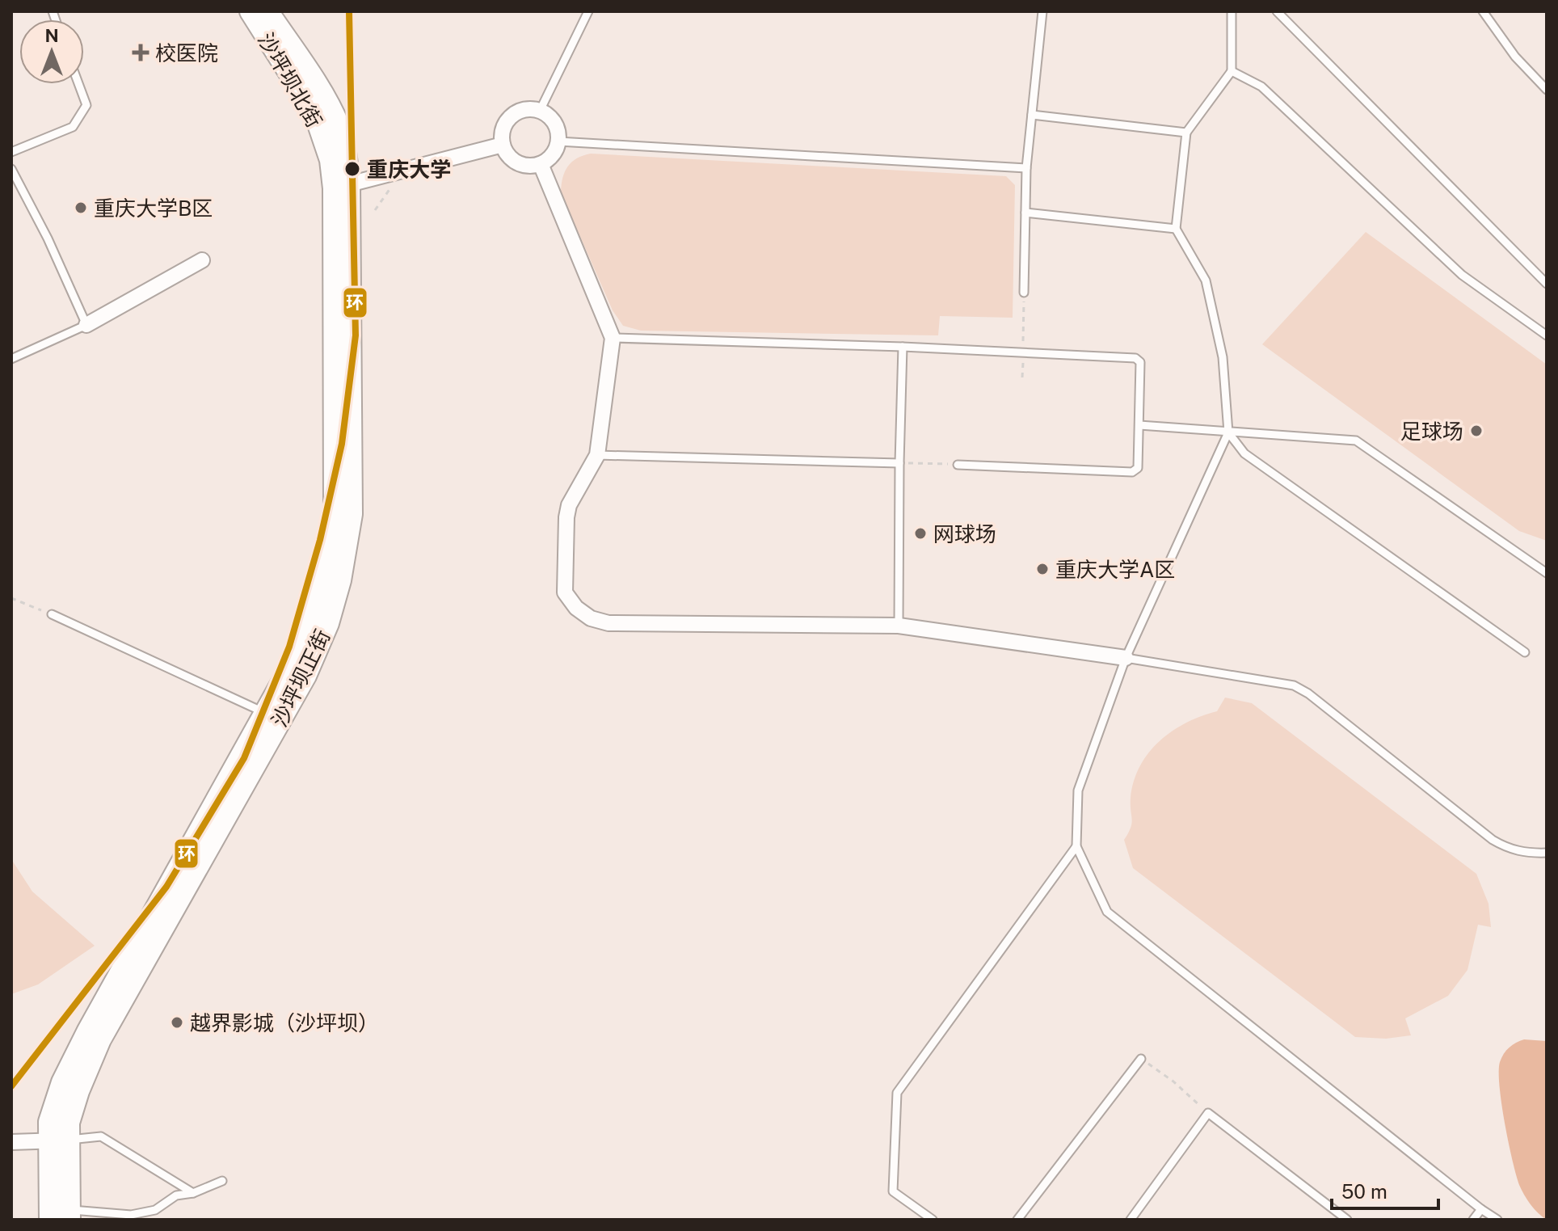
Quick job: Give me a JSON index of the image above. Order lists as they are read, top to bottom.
{
  "streets": {
    "main road": ["沙坪坝北街", "沙坪坝正街"]
  },
  "crossings": [
    ["沙坪坝北街", "沙坪坝正街"]
  ],
  "places": {
    "health": ["校医院"],
    "other": [
      "重庆大学",
      "重庆大学B区",
      "足球场",
      "网球场",
      "重庆大学A区",
      "越界影城（沙坪坝）"
    ]
  },
  "lines": ["transit line 环"],
  "scale_bar": "50 m",
  "north": "top"
}
